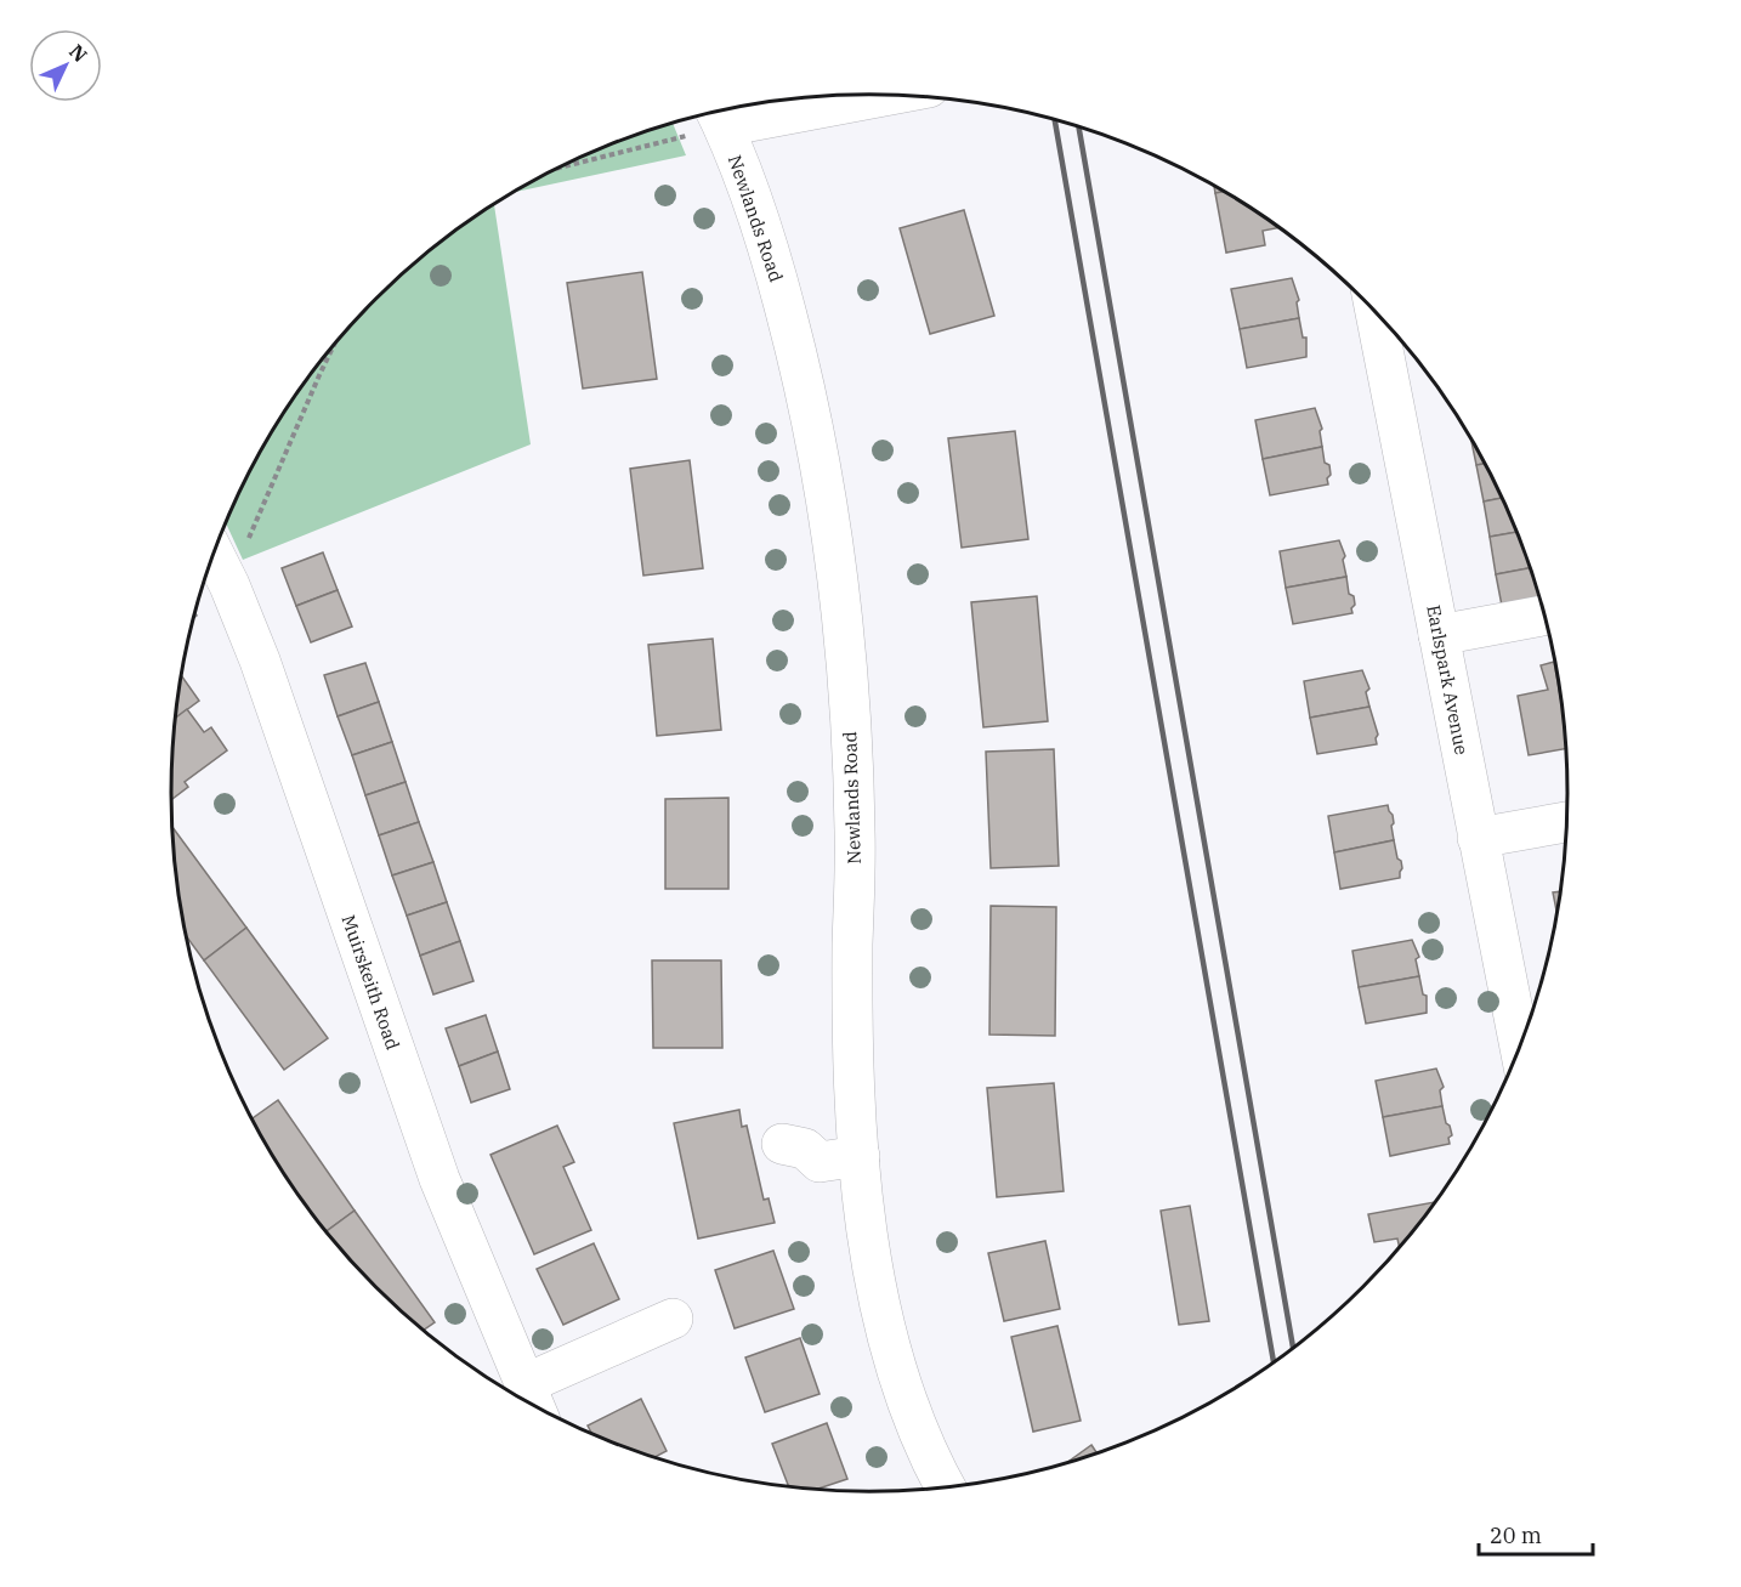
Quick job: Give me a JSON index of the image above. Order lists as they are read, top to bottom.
{
  "streets": {
    "street": ["Newlands Road", "Earlspark Avenue", "Muirskeith Road"]
  },
  "scale_bar": "20 m",
  "north": "top right"
}
